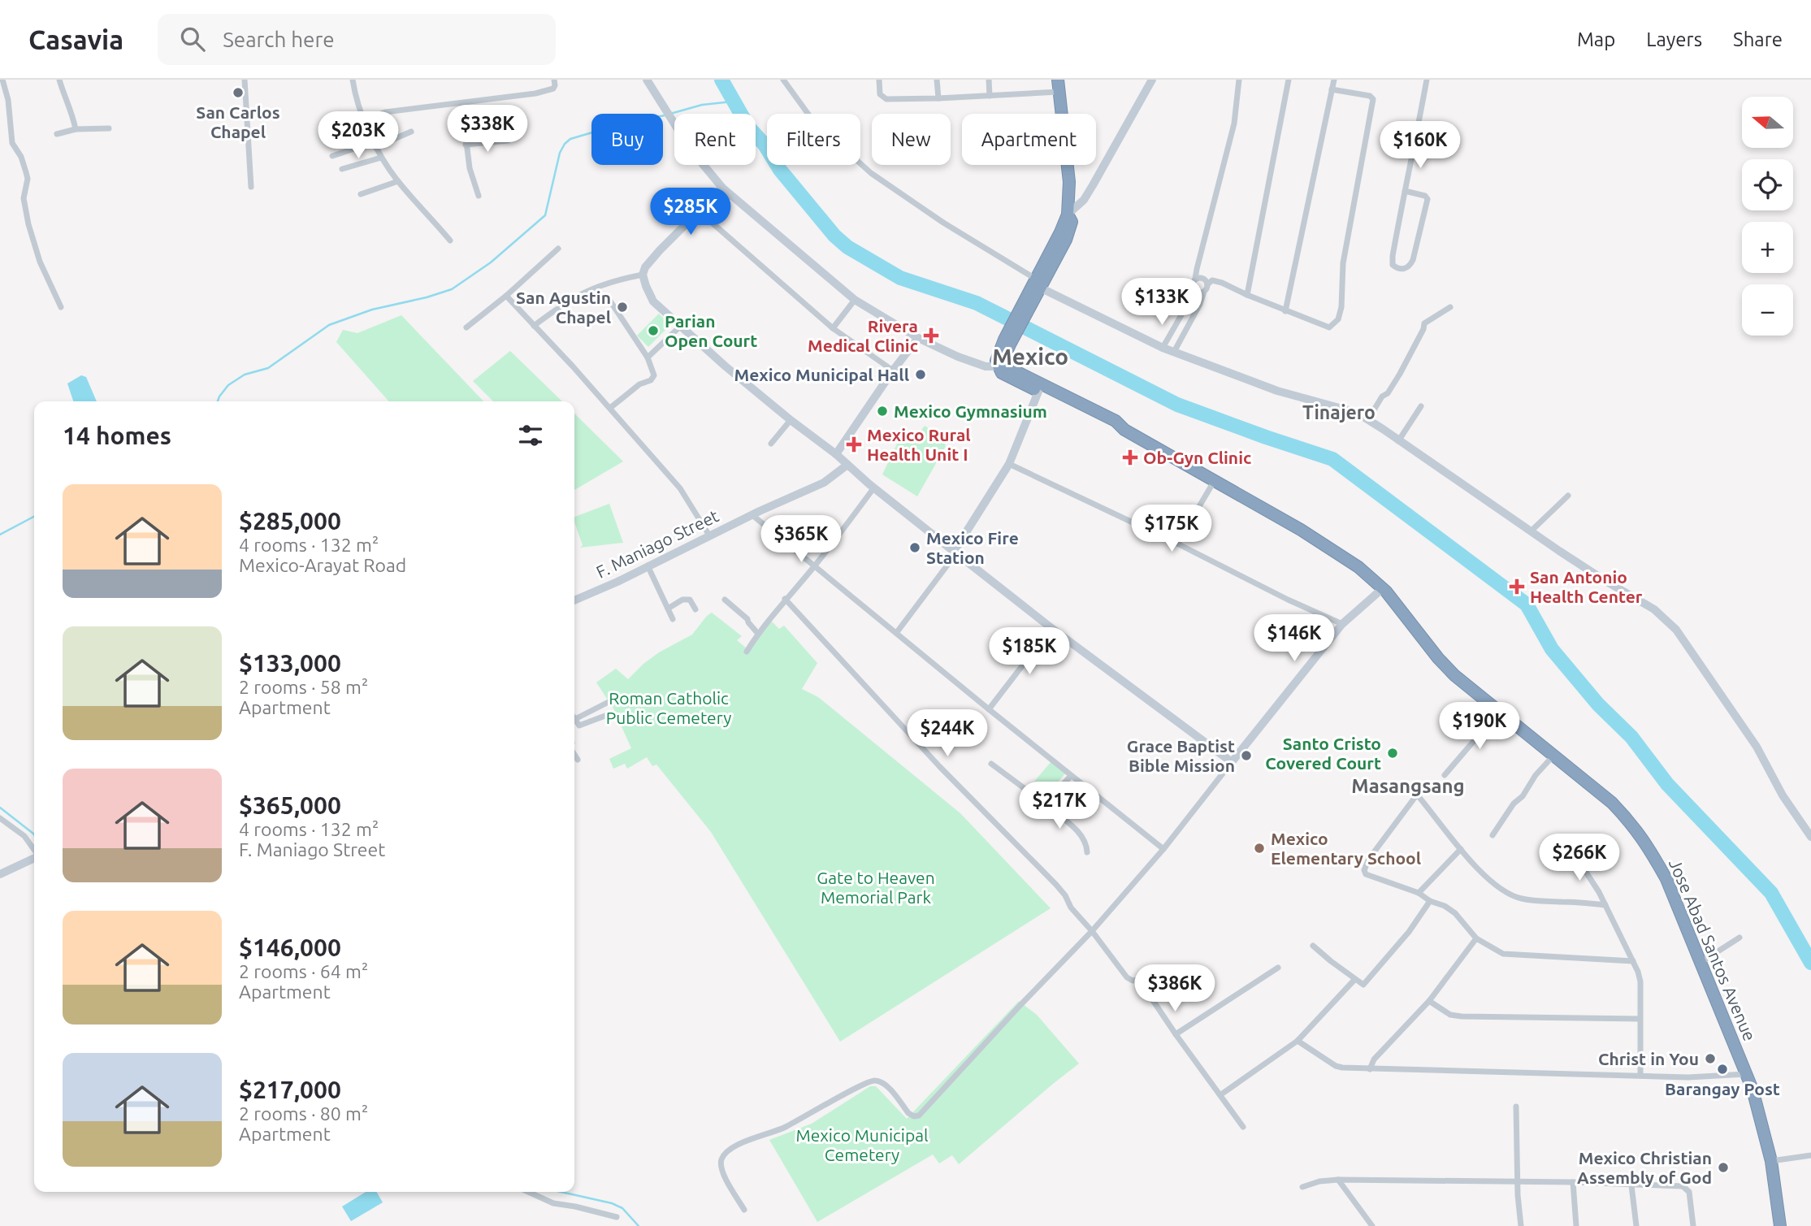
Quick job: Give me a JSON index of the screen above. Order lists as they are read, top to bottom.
{
  "streets": {
    "highway": ["Jose Abad Santos Avenue"],
    "main road": ["F. Maniago Street"]
  },
  "districts": ["Mexico", "Tinajero", "Masangsang"],
  "parks": ["Roman Catholic Public Cemetery", "Gate to Heaven Memorial Park", "Mexico Municipal Cemetery"],
  "places": {
    "other": [
      "San Carlos Chapel",
      "San Agustin Chapel",
      "Parian Open Court",
      "Mexico Municipal Hall",
      "Mexico Gymnasium",
      "Mexico Fire Station",
      "Santo Cristo Covered Court",
      "Grace Baptist Bible Mission",
      "Mexico Elementary School",
      "Christ in You",
      "Barangay Post",
      "Mexico Christian Assembly of God"
    ],
    "health": [
      "Rivera Medical Clinic",
      "Mexico Rural Health Unit I",
      "Ob-Gyn Clinic",
      "San Antonio Health Center"
    ]
  },
  "north": "left",
  "page": {
    "header": "Casavia",
    "search": "Search here",
    "nav": ["Map", "Layers", "Share"],
    "map_buttons": ["+", "−"],
    "price": [
      "$338K",
      "$203K",
      "$160K",
      "$285K",
      "$133K",
      "$175K",
      "$365K",
      "$146K",
      "$185K",
      "$190K",
      "$244K",
      "$217K",
      "$266K",
      "$386K"
    ],
    "chip": [
      "Buy",
      "Rent",
      "Filters",
      "New",
      "Apartment"
    ],
    "heading": "14 homes",
    "list": [
      {
        "name": "$285,000",
        "note": "4 rooms · 132 m² · Mexico-Arayat Road"
      },
      {
        "name": "$133,000",
        "note": "2 rooms · 58 m² · Apartment"
      },
      {
        "name": "$365,000",
        "note": "4 rooms · 132 m² · F. Maniago Street"
      },
      {
        "name": "$146,000",
        "note": "2 rooms · 64 m² · Apartment"
      },
      {
        "name": "$217,000",
        "note": "2 rooms · 80 m² · Apartment"
      }
    ]
  }
}
